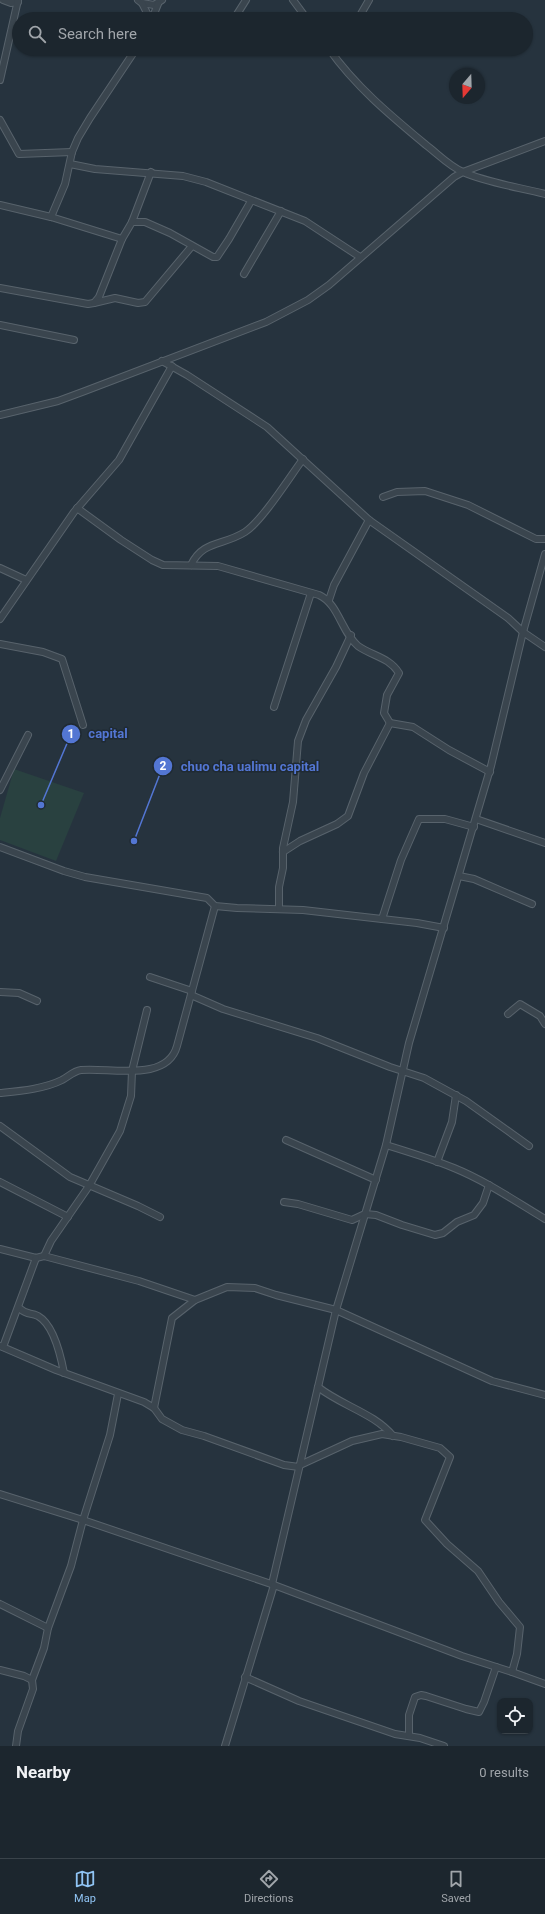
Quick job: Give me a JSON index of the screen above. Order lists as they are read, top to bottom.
{
  "places": ["capital", "chuo cha ualimu capital"],
  "north": "bottom",
  "page": {
    "search": "Search here",
    "heading": ["Nearby", "0 results"],
    "nav": ["Map", "Directions", "Saved"]
  }
}
